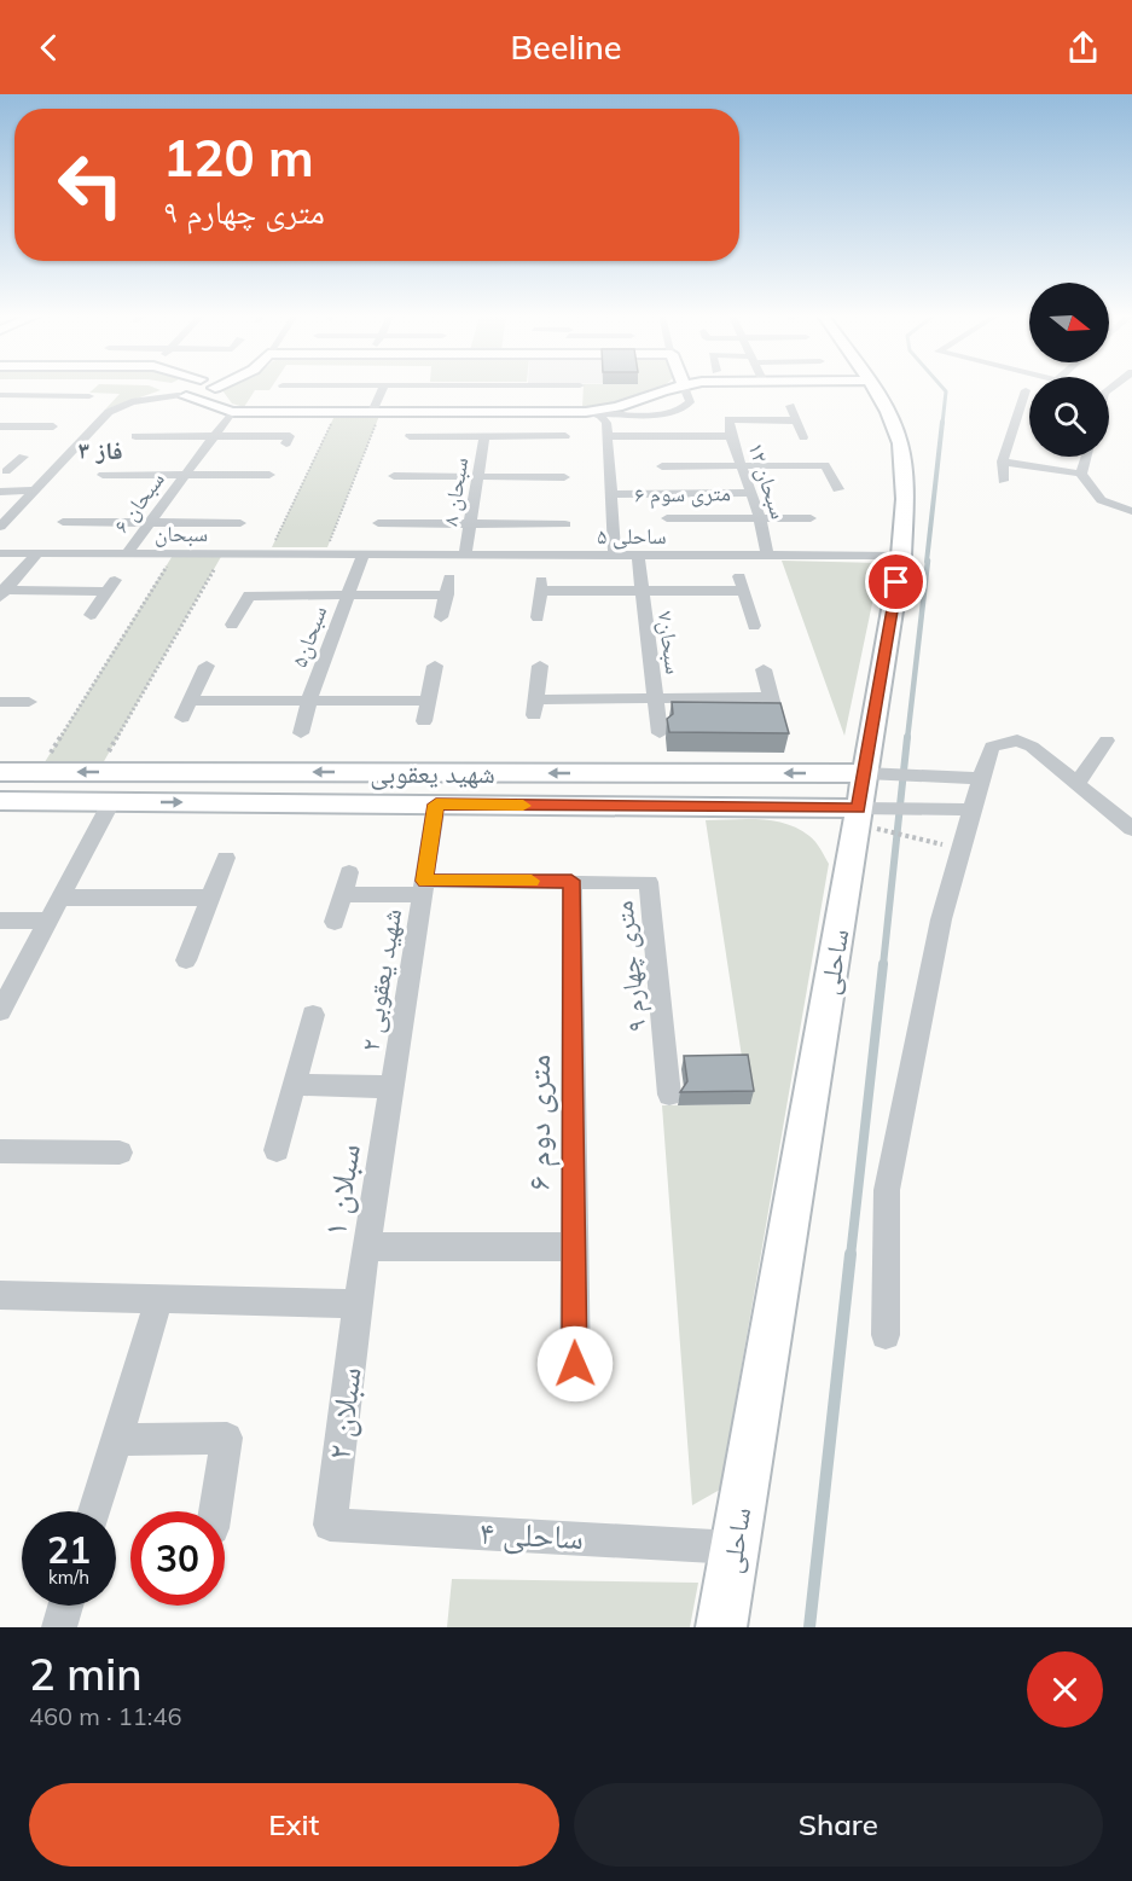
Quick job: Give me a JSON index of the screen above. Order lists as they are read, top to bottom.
{
  "streets": {
    "street": [
      "سبحان ۱۲",
      "سبحان ۸",
      "۶ متری سوم",
      "سبحان ۶",
      "سبحان",
      "ساحلی ۵",
      "سبحان۵",
      "سبحان۷",
      "شهید یعقوبی",
      "ساحلی",
      "۹ متری چهارم",
      "شهید یعقوبی ۲",
      "۶ متری دوم",
      "سبلان ۱",
      "سبلان ۲",
      "ساحلی ۴"
    ]
  },
  "crossings": [
    ["سبحان ۱۲", "۶ متری سوم"],
    ["سبحان ۱۲", "ساحلی ۵"],
    ["سبحان ۸", "ساحلی ۵"],
    ["سبحان ۶", "سبحان"],
    ["سبحان", "ساحلی ۵"],
    ["سبحان", "سبحان۵"],
    ["ساحلی ۵", "سبحان۵"],
    ["ساحلی ۵", "سبحان۷"],
    ["ساحلی ۵", "ساحلی"],
    ["شهید یعقوبی", "ساحلی"],
    ["شهید یعقوبی", "شهید یعقوبی ۲"],
    ["ساحلی", "ساحلی ۴"],
    ["۹ متری چهارم", "شهید یعقوبی ۲"],
    ["۹ متری چهارم", "۶ متری دوم"],
    ["شهید یعقوبی ۲", "سبلان ۱"],
    ["سبلان ۱", "سبلان ۲"],
    ["سبلان ۲", "ساحلی ۴"]
  ],
  "districts": ["فاز ۳"],
  "north": "right",
  "page": {
    "header": "Beeline",
    "turn": ["120 m", "۹ متری چهارم"],
    "speed": "21 km/h",
    "limit": "30",
    "heading": ["2 min", "460 m · 11:46"],
    "buttons": ["Exit", "Share"]
  }
}
